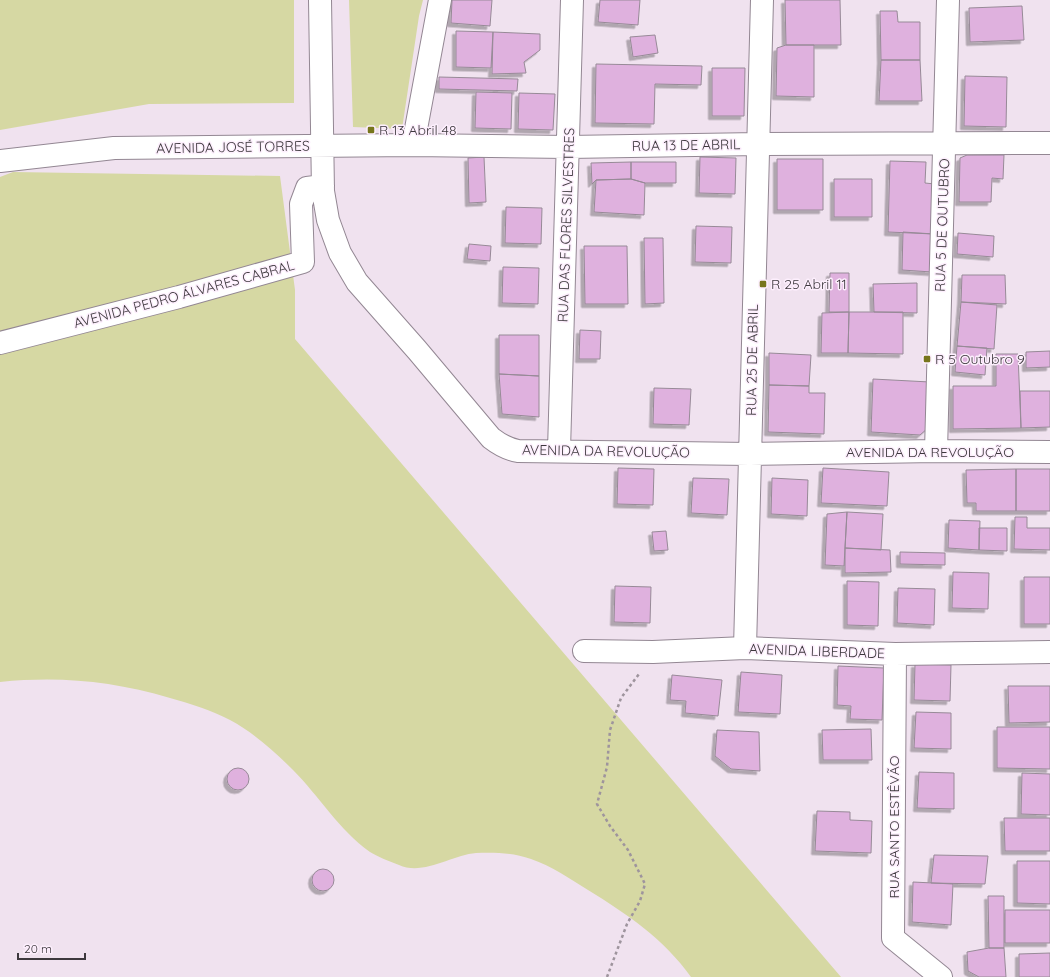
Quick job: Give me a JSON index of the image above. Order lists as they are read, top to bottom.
{
  "streets": {
    "street": [
      "RUA 13 DE ABRIL",
      "AVENIDA JOSÉ TORRES",
      "RUA DAS FLORES SILVESTRES",
      "RUA 5 DE OUTUBRO",
      "AVENIDA PEDRO ÁLVARES CABRAL",
      "RUA 25 DE ABRIL",
      "AVENIDA DA REVOLUÇÃO",
      "AVENIDA LIBERDADE",
      "RUA SANTO ESTÊVÃO"
    ]
  },
  "crossings": [
    ["RUA 13 DE ABRIL", "AVENIDA JOSÉ TORRES"],
    ["RUA 13 DE ABRIL", "RUA DAS FLORES SILVESTRES"],
    ["RUA 13 DE ABRIL", "RUA 5 DE OUTUBRO"],
    ["RUA 13 DE ABRIL", "RUA 25 DE ABRIL"],
    ["RUA 13 DE ABRIL", "AVENIDA DA REVOLUÇÃO"],
    ["AVENIDA JOSÉ TORRES", "AVENIDA DA REVOLUÇÃO"],
    ["RUA DAS FLORES SILVESTRES", "AVENIDA DA REVOLUÇÃO"],
    ["RUA 5 DE OUTUBRO", "AVENIDA DA REVOLUÇÃO"],
    ["AVENIDA PEDRO ÁLVARES CABRAL", "AVENIDA DA REVOLUÇÃO"],
    ["RUA 25 DE ABRIL", "AVENIDA DA REVOLUÇÃO"],
    ["RUA 25 DE ABRIL", "AVENIDA LIBERDADE"],
    ["AVENIDA LIBERDADE", "RUA SANTO ESTÊVÃO"]
  ],
  "places": {
    "transit": ["R 13 Abril 48", "R 25 Abril 11", "R 5 Outubro 9"]
  },
  "scale_bar": "20 m"
}
